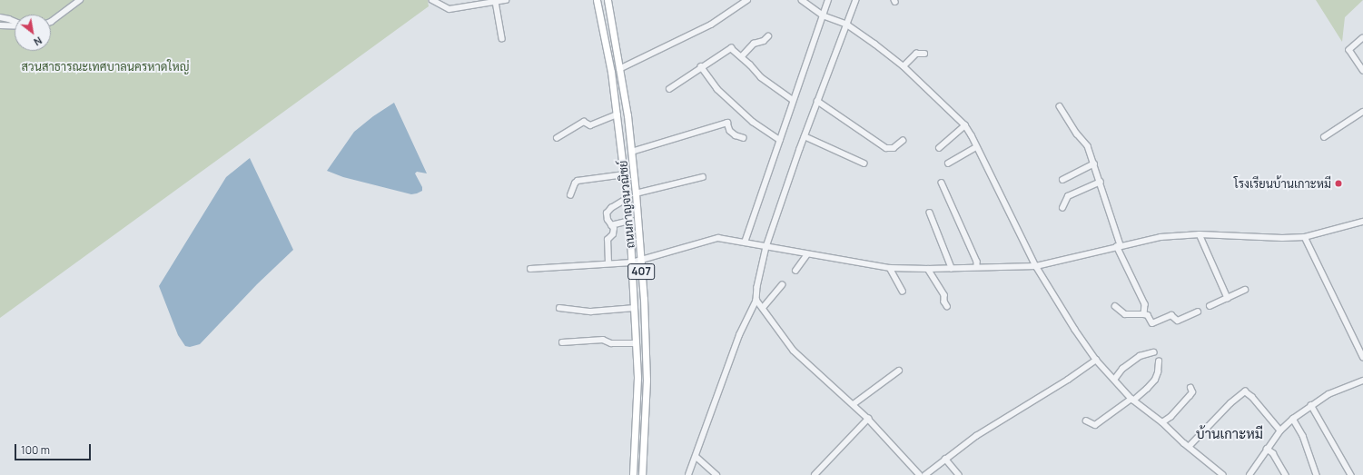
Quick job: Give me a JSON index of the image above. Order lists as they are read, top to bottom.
{
  "streets": {
    "main road": ["ถนนกาญจนวณิชย์", "407"]
  },
  "districts": ["บ้านเกาะหมี"],
  "parks": ["สวนสาธารณะเทศบาลนครหาดใหญ่"],
  "places": ["โรงเรียนบ้านเกาะหมี"],
  "scale_bar": "100 m",
  "north": "bottom right"
}
